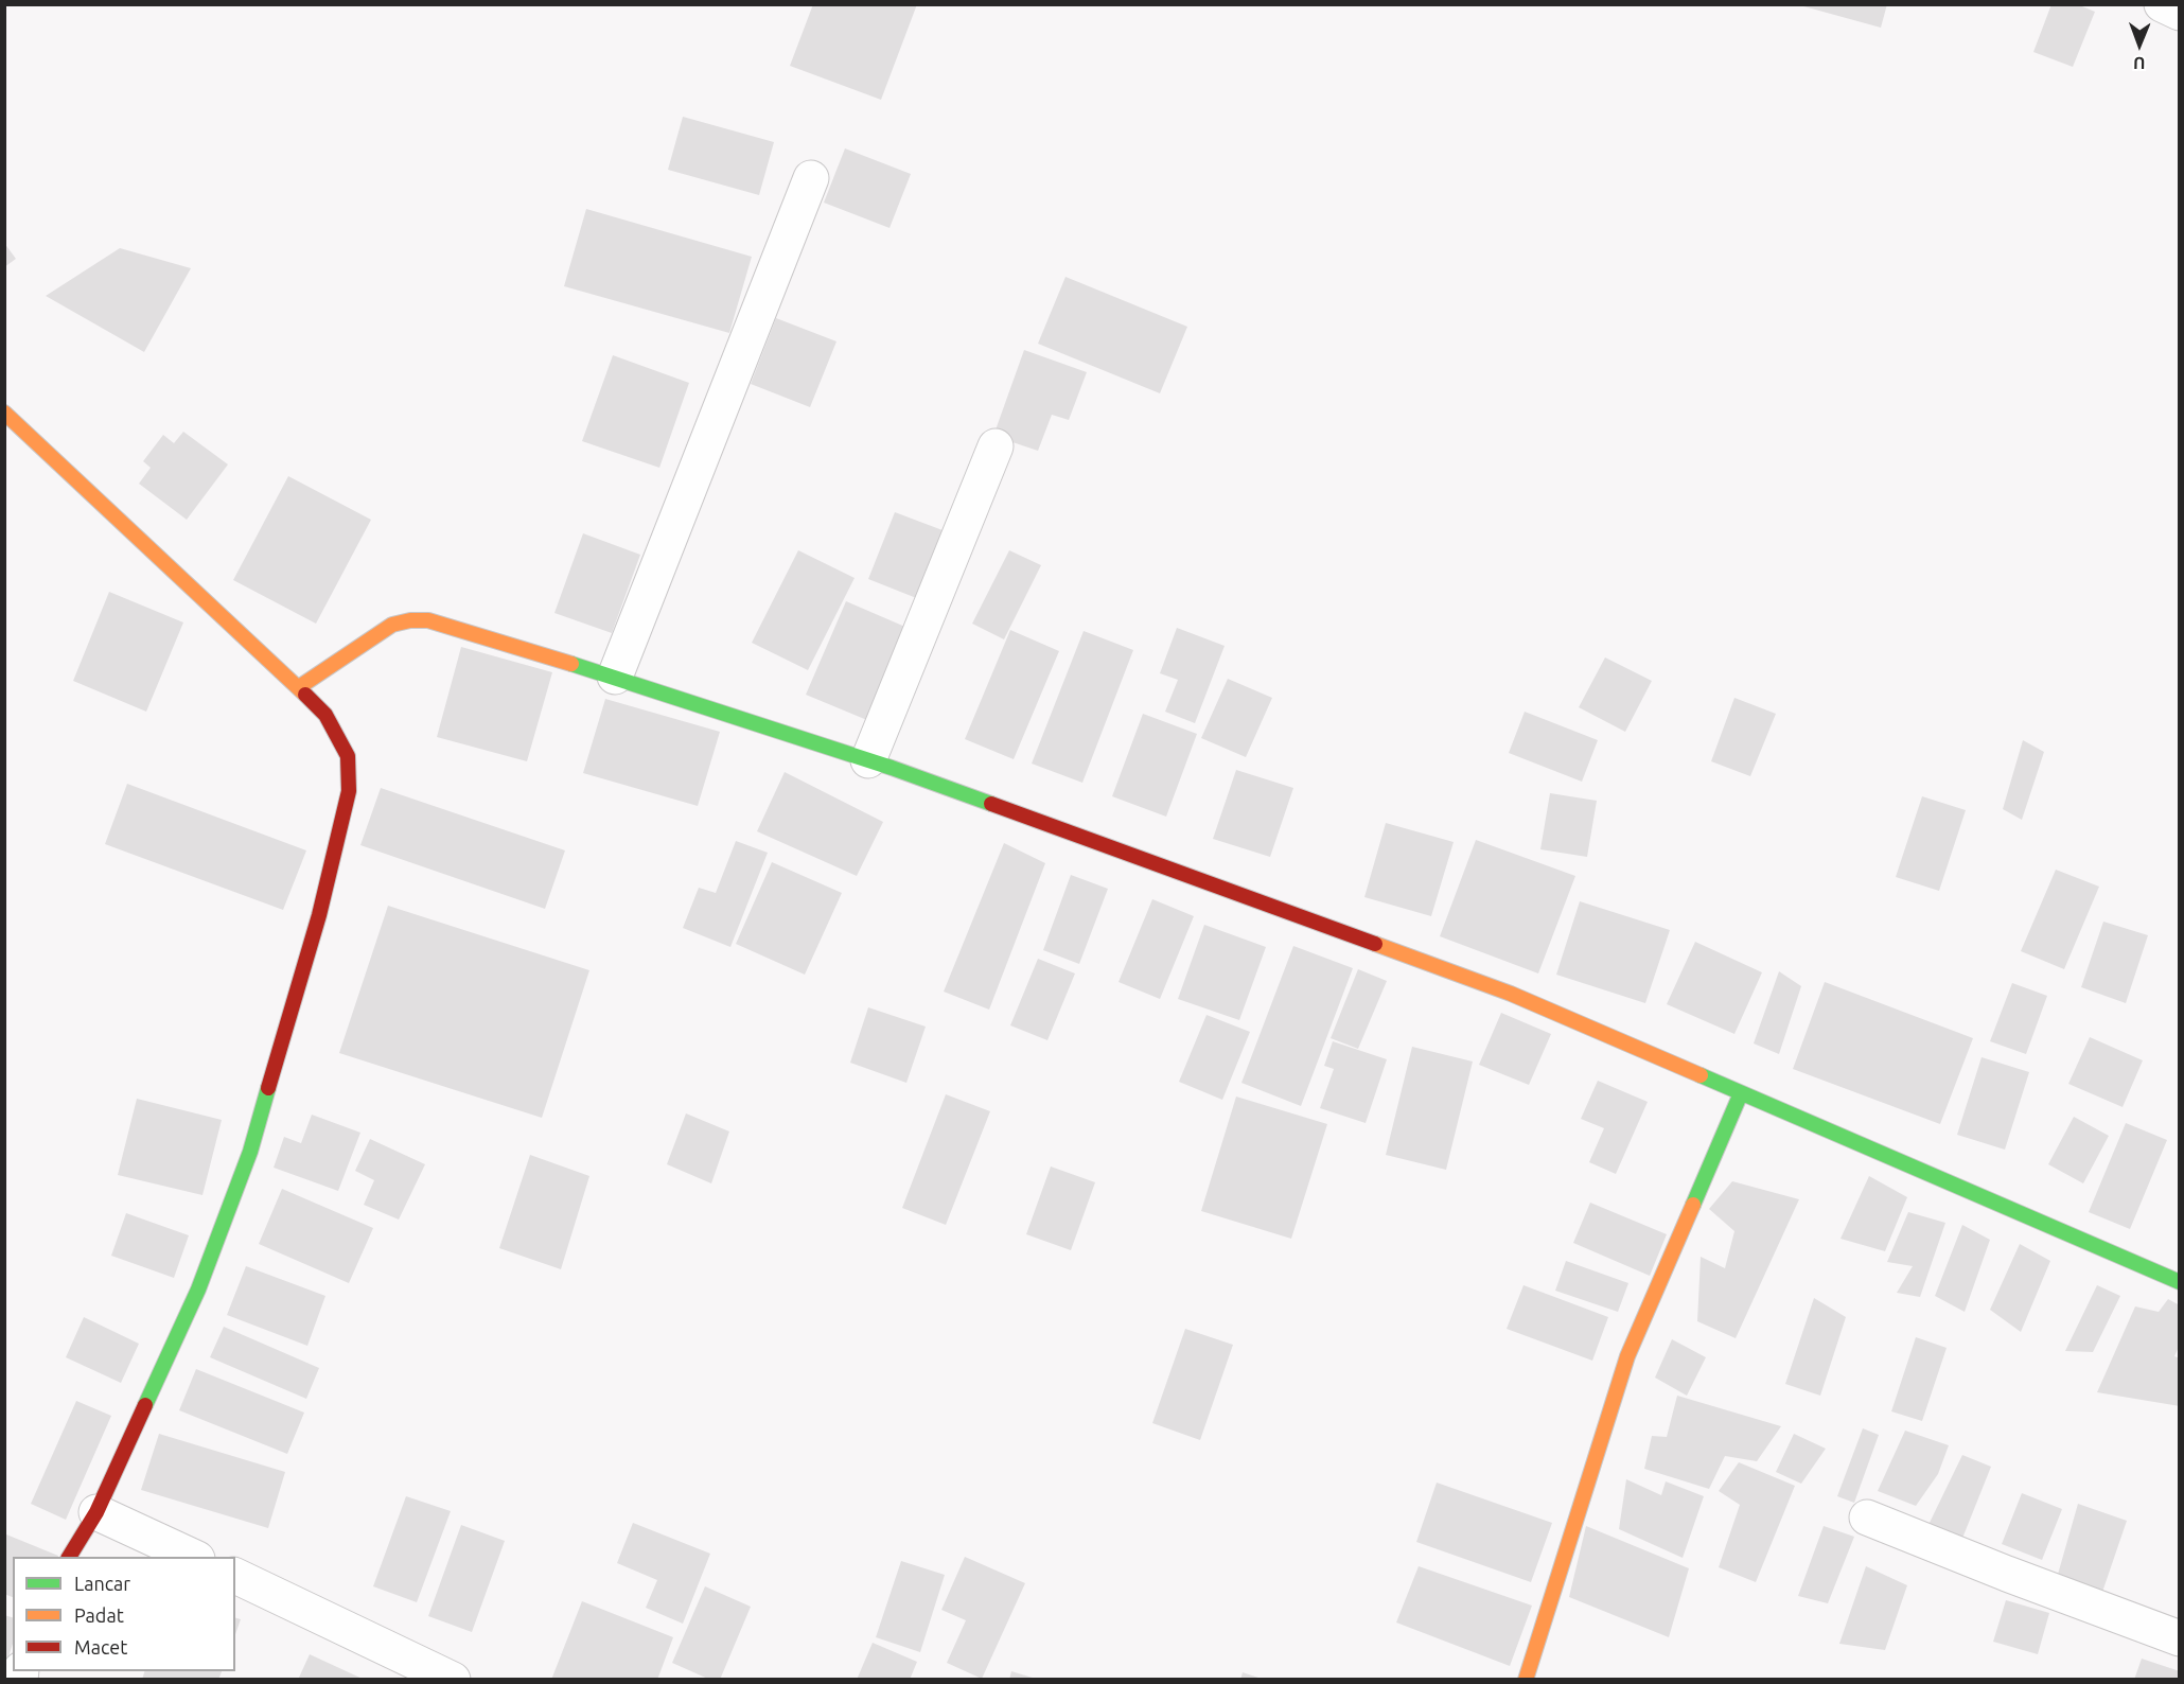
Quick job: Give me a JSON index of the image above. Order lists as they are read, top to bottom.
{
  "legend": ["Lancar", "Padat", "Macet"],
  "north": "bottom"
}
